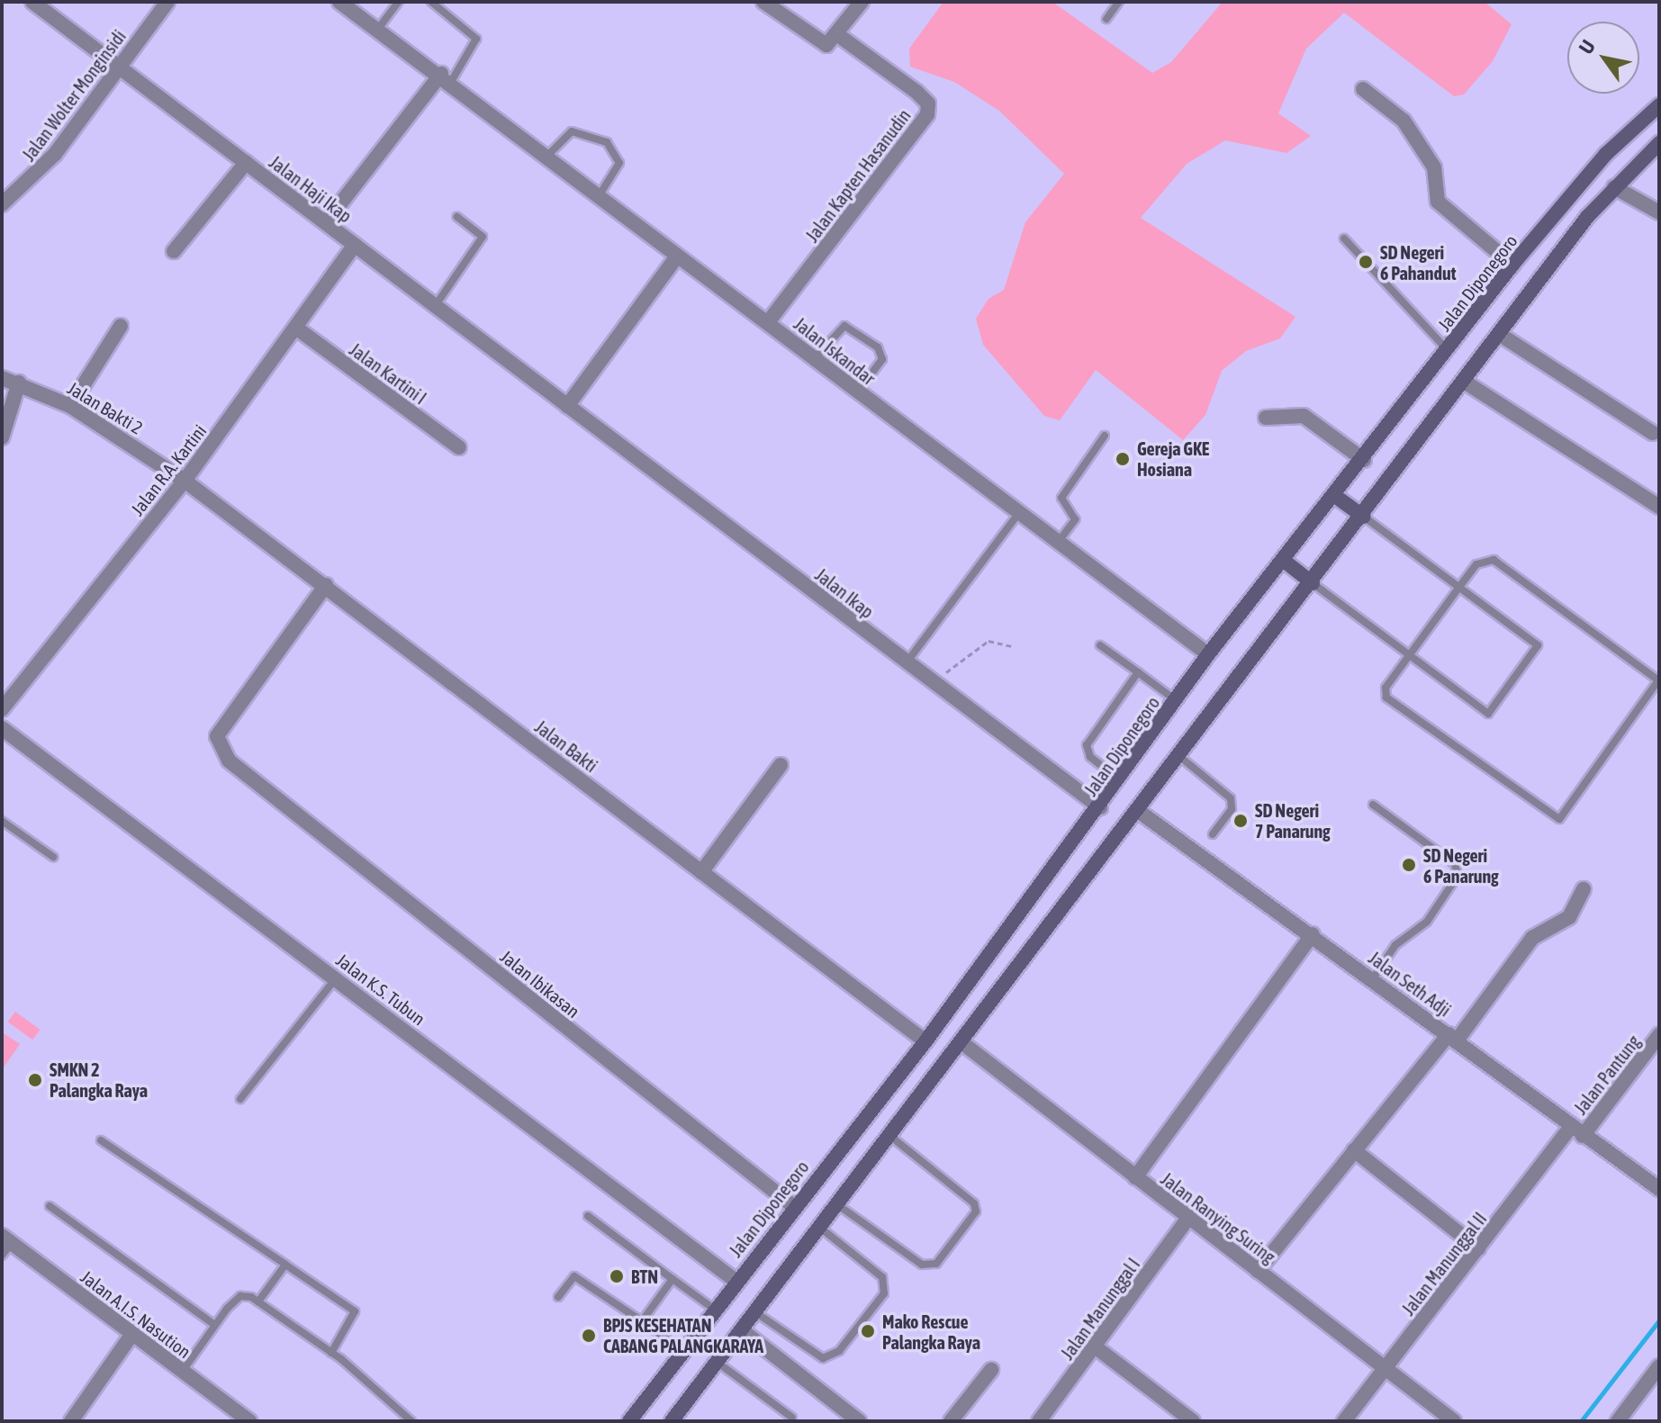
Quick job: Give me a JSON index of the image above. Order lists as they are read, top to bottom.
{
  "streets": {
    "main road": ["Jalan Diponegoro"],
    "street": [
      "Jalan Wolter Monginsidi",
      "Jalan Kapten Hasanudin",
      "Jalan Haji Ikap",
      "Jalan Iskandar",
      "Jalan Kartini I",
      "Jalan Bakti 2",
      "Jalan R.A. Kartini",
      "Jalan Ikap",
      "Jalan Bakti",
      "Jalan Ibikasan",
      "Jalan Seth Adji",
      "Jalan K.S. Tubun",
      "Jalan Pantung",
      "Jalan Ranying Suring",
      "Jalan Manunggal II",
      "Jalan Manunggal I",
      "Jalan A.I.S. Nasution"
    ]
  },
  "crossings": [
    ["Jalan Wolter Monginsidi", "Jalan Haji Ikap"],
    ["Jalan Kapten Hasanudin", "Jalan Iskandar"],
    ["Jalan Haji Ikap", "Jalan R.A. Kartini"],
    ["Jalan Haji Ikap", "Jalan Ikap"],
    ["Jalan Diponegoro", "Jalan Iskandar"],
    ["Jalan Diponegoro", "Jalan Ikap"],
    ["Jalan Diponegoro", "Jalan Bakti"],
    ["Jalan Diponegoro", "Jalan Ibikasan"],
    ["Jalan Diponegoro", "Jalan K.S. Tubun"],
    ["Jalan Kartini I", "Jalan R.A. Kartini"],
    ["Jalan Bakti 2", "Jalan R.A. Kartini"],
    ["Jalan Bakti 2", "Jalan Bakti"],
    ["Jalan R.A. Kartini", "Jalan Bakti"],
    ["Jalan Bakti", "Jalan Ibikasan"],
    ["Jalan Seth Adji", "Jalan Pantung"],
    ["Jalan Seth Adji", "Jalan Manunggal II"],
    ["Jalan Pantung", "Jalan Manunggal II"],
    ["Jalan Ranying Suring", "Jalan Manunggal II"],
    ["Jalan Ranying Suring", "Jalan Manunggal I"]
  ],
  "places": [
    "SD Negeri 6 Pahandut",
    "Gereja GKE Hosiana",
    "SD Negeri 7 Panarung",
    "SD Negeri 6 Panarung",
    "SMKN 2 Palangka Raya",
    "BTN",
    "Mako Rescue Palangka Raya",
    "BPJS KESEHATAN CABANG PALANGKARAYA"
  ],
  "north": "top left"
}
